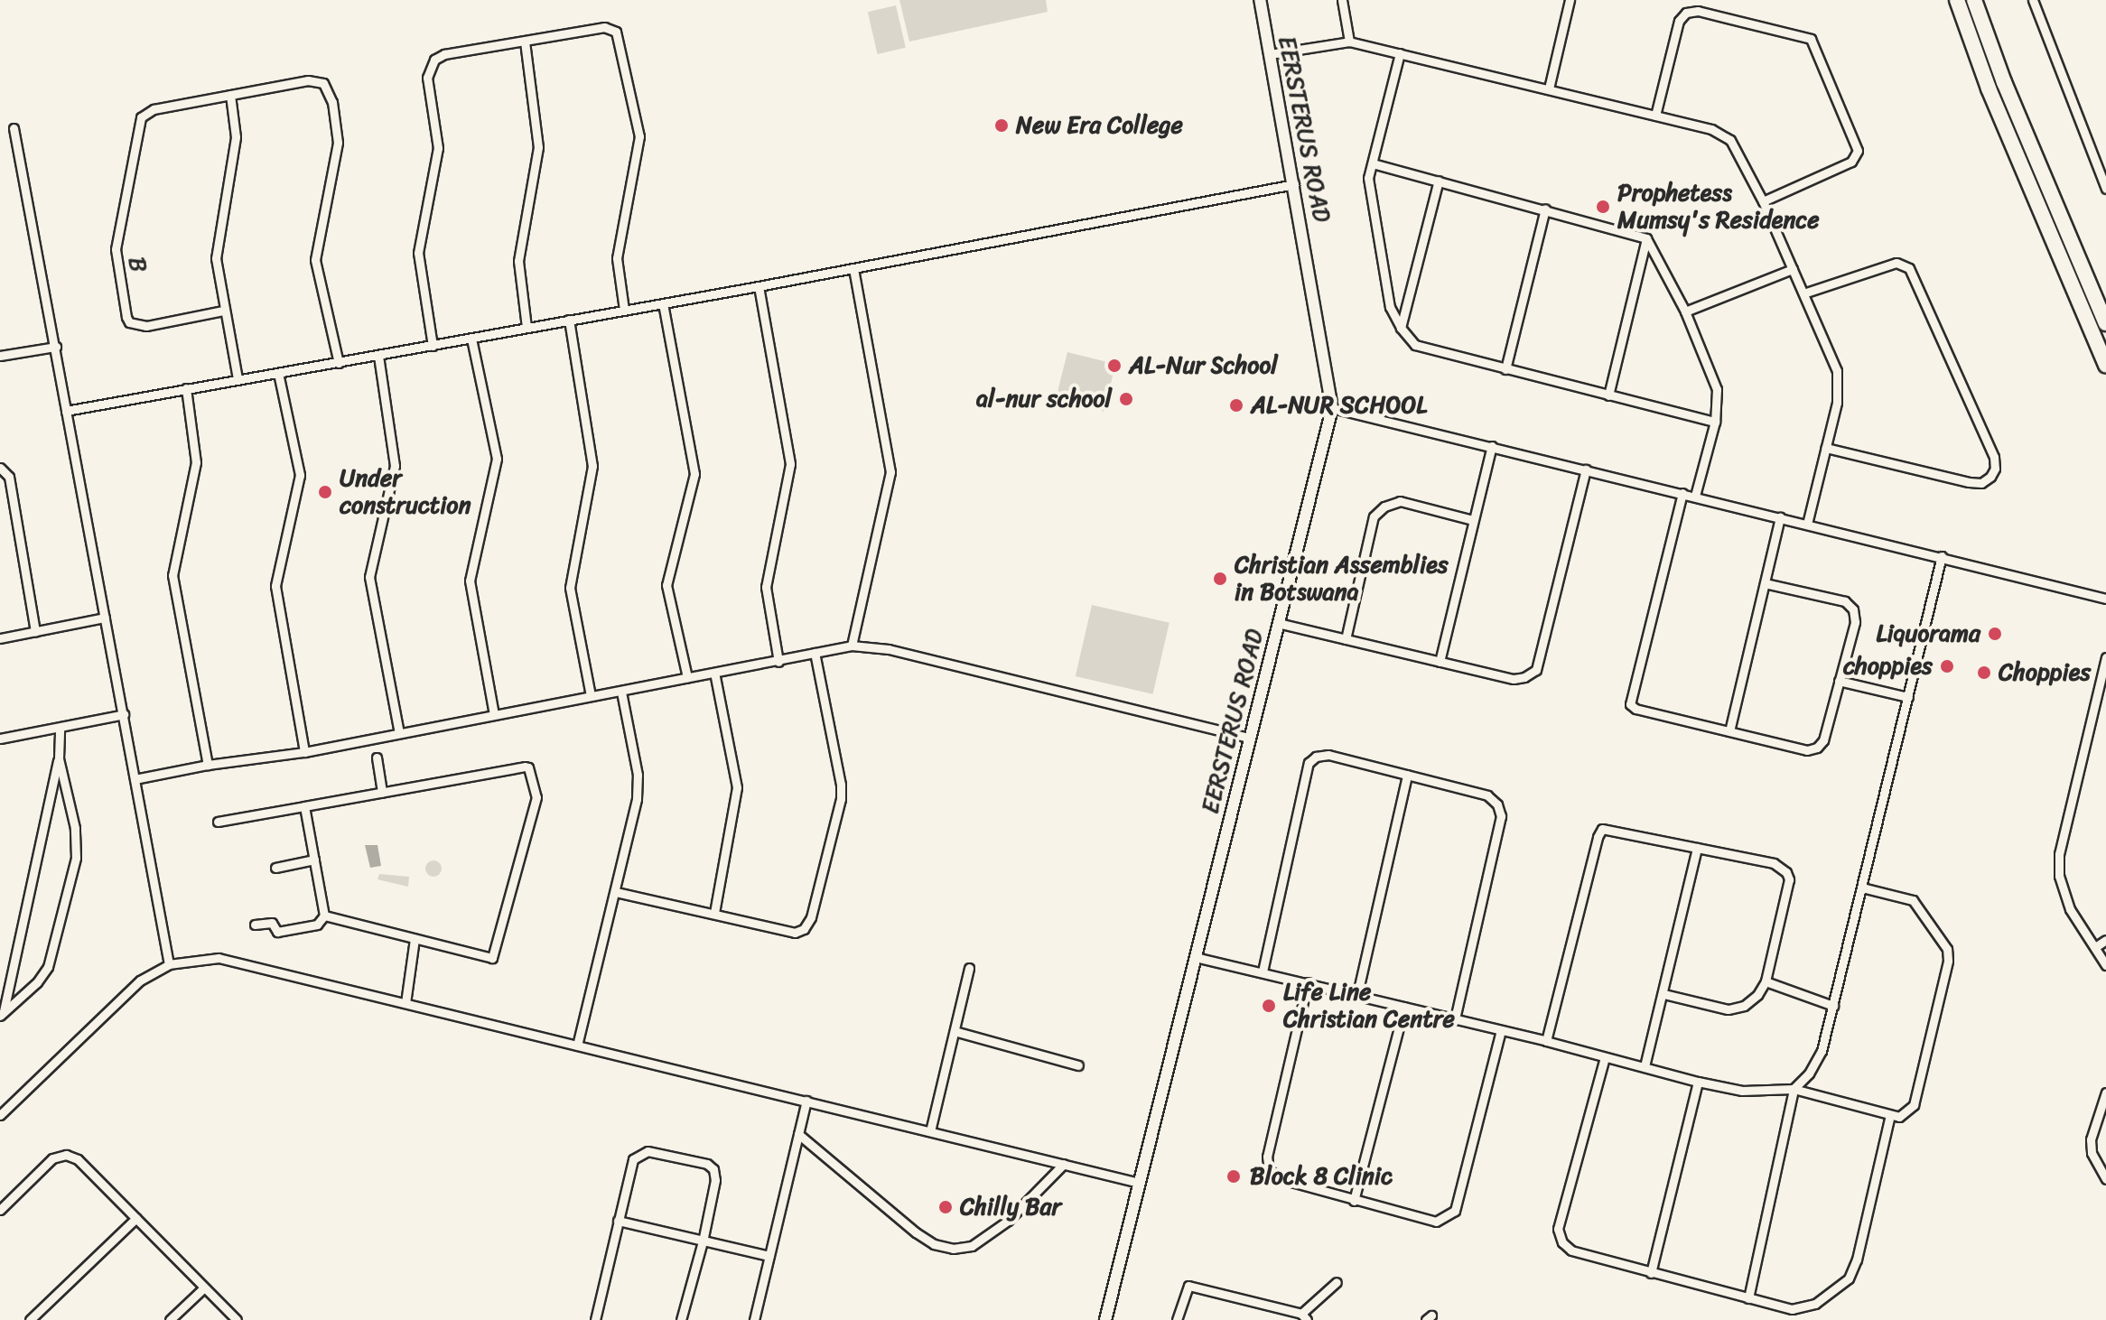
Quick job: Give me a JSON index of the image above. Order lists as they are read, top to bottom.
{
  "streets": {
    "street": ["EERSTERUS ROAD", "B"]
  },
  "places": [
    "New Era College",
    "Prophetess Mumsy's Residence",
    "AL-Nur School",
    "al-nur school",
    "AL-NUR SCHOOL",
    "Under construction",
    "Christian Assemblies in Botswana",
    "Liquorama",
    "choppies",
    "Choppies",
    "Life Line Christian Centre",
    "Block 8 Clinic",
    "Chilly Bar"
  ]
}
